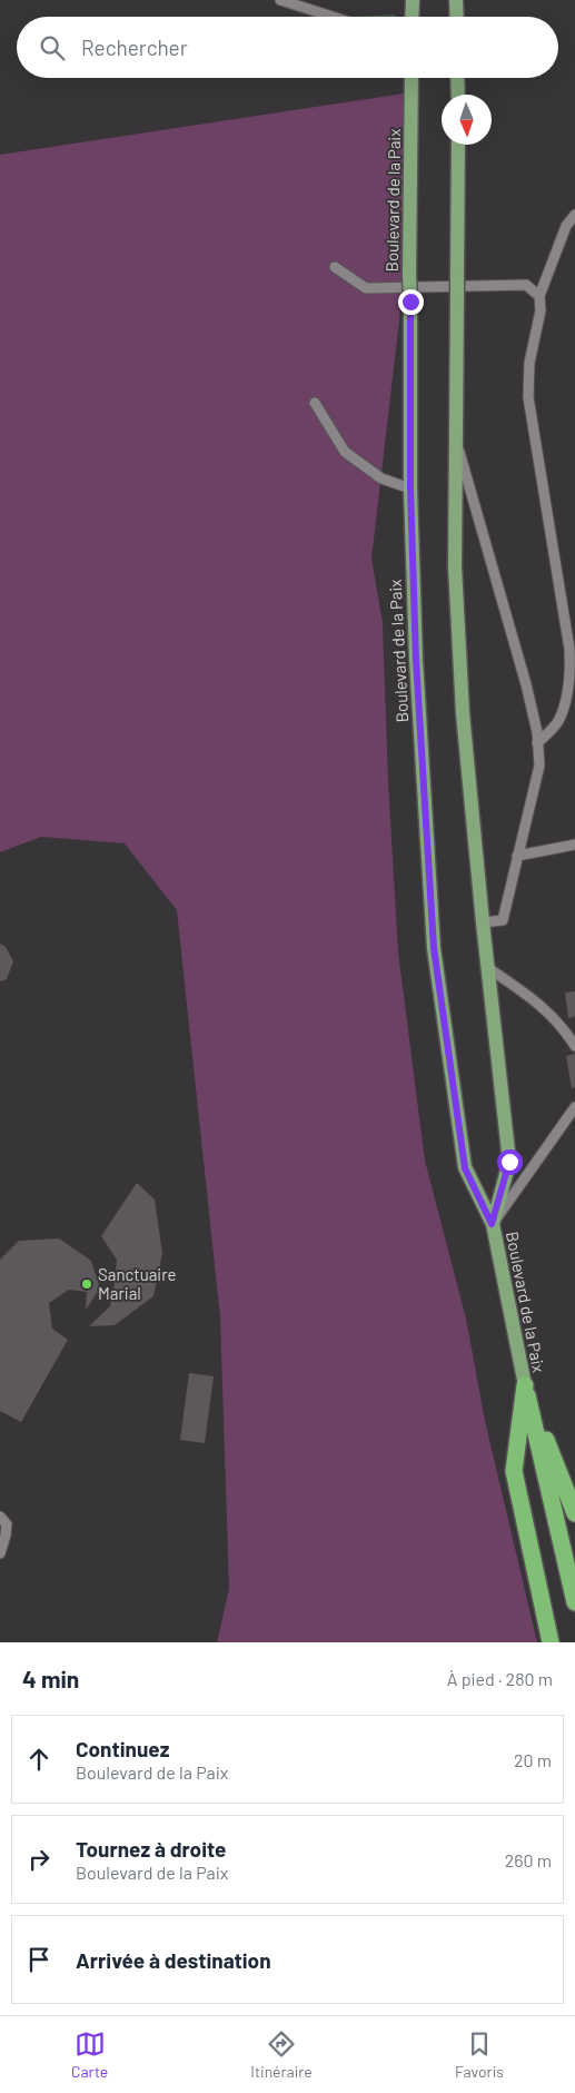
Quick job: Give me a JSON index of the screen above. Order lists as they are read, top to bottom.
{
  "streets": {
    "main road": ["Boulevard de la Paix"]
  },
  "places": ["Sanctuaire Marial"],
  "north": "bottom",
  "page": {
    "search": "Rechercher",
    "heading": ["4 min", "À pied · 280 m"],
    "list": [
      ["Continuez", "Boulevard de la Paix", "20 m"],
      ["Tournez à droite", "Boulevard de la Paix", "260 m"],
      "Arrivée à destination"
    ],
    "nav": ["Carte", "Itinéraire", "Favoris"]
  }
}
